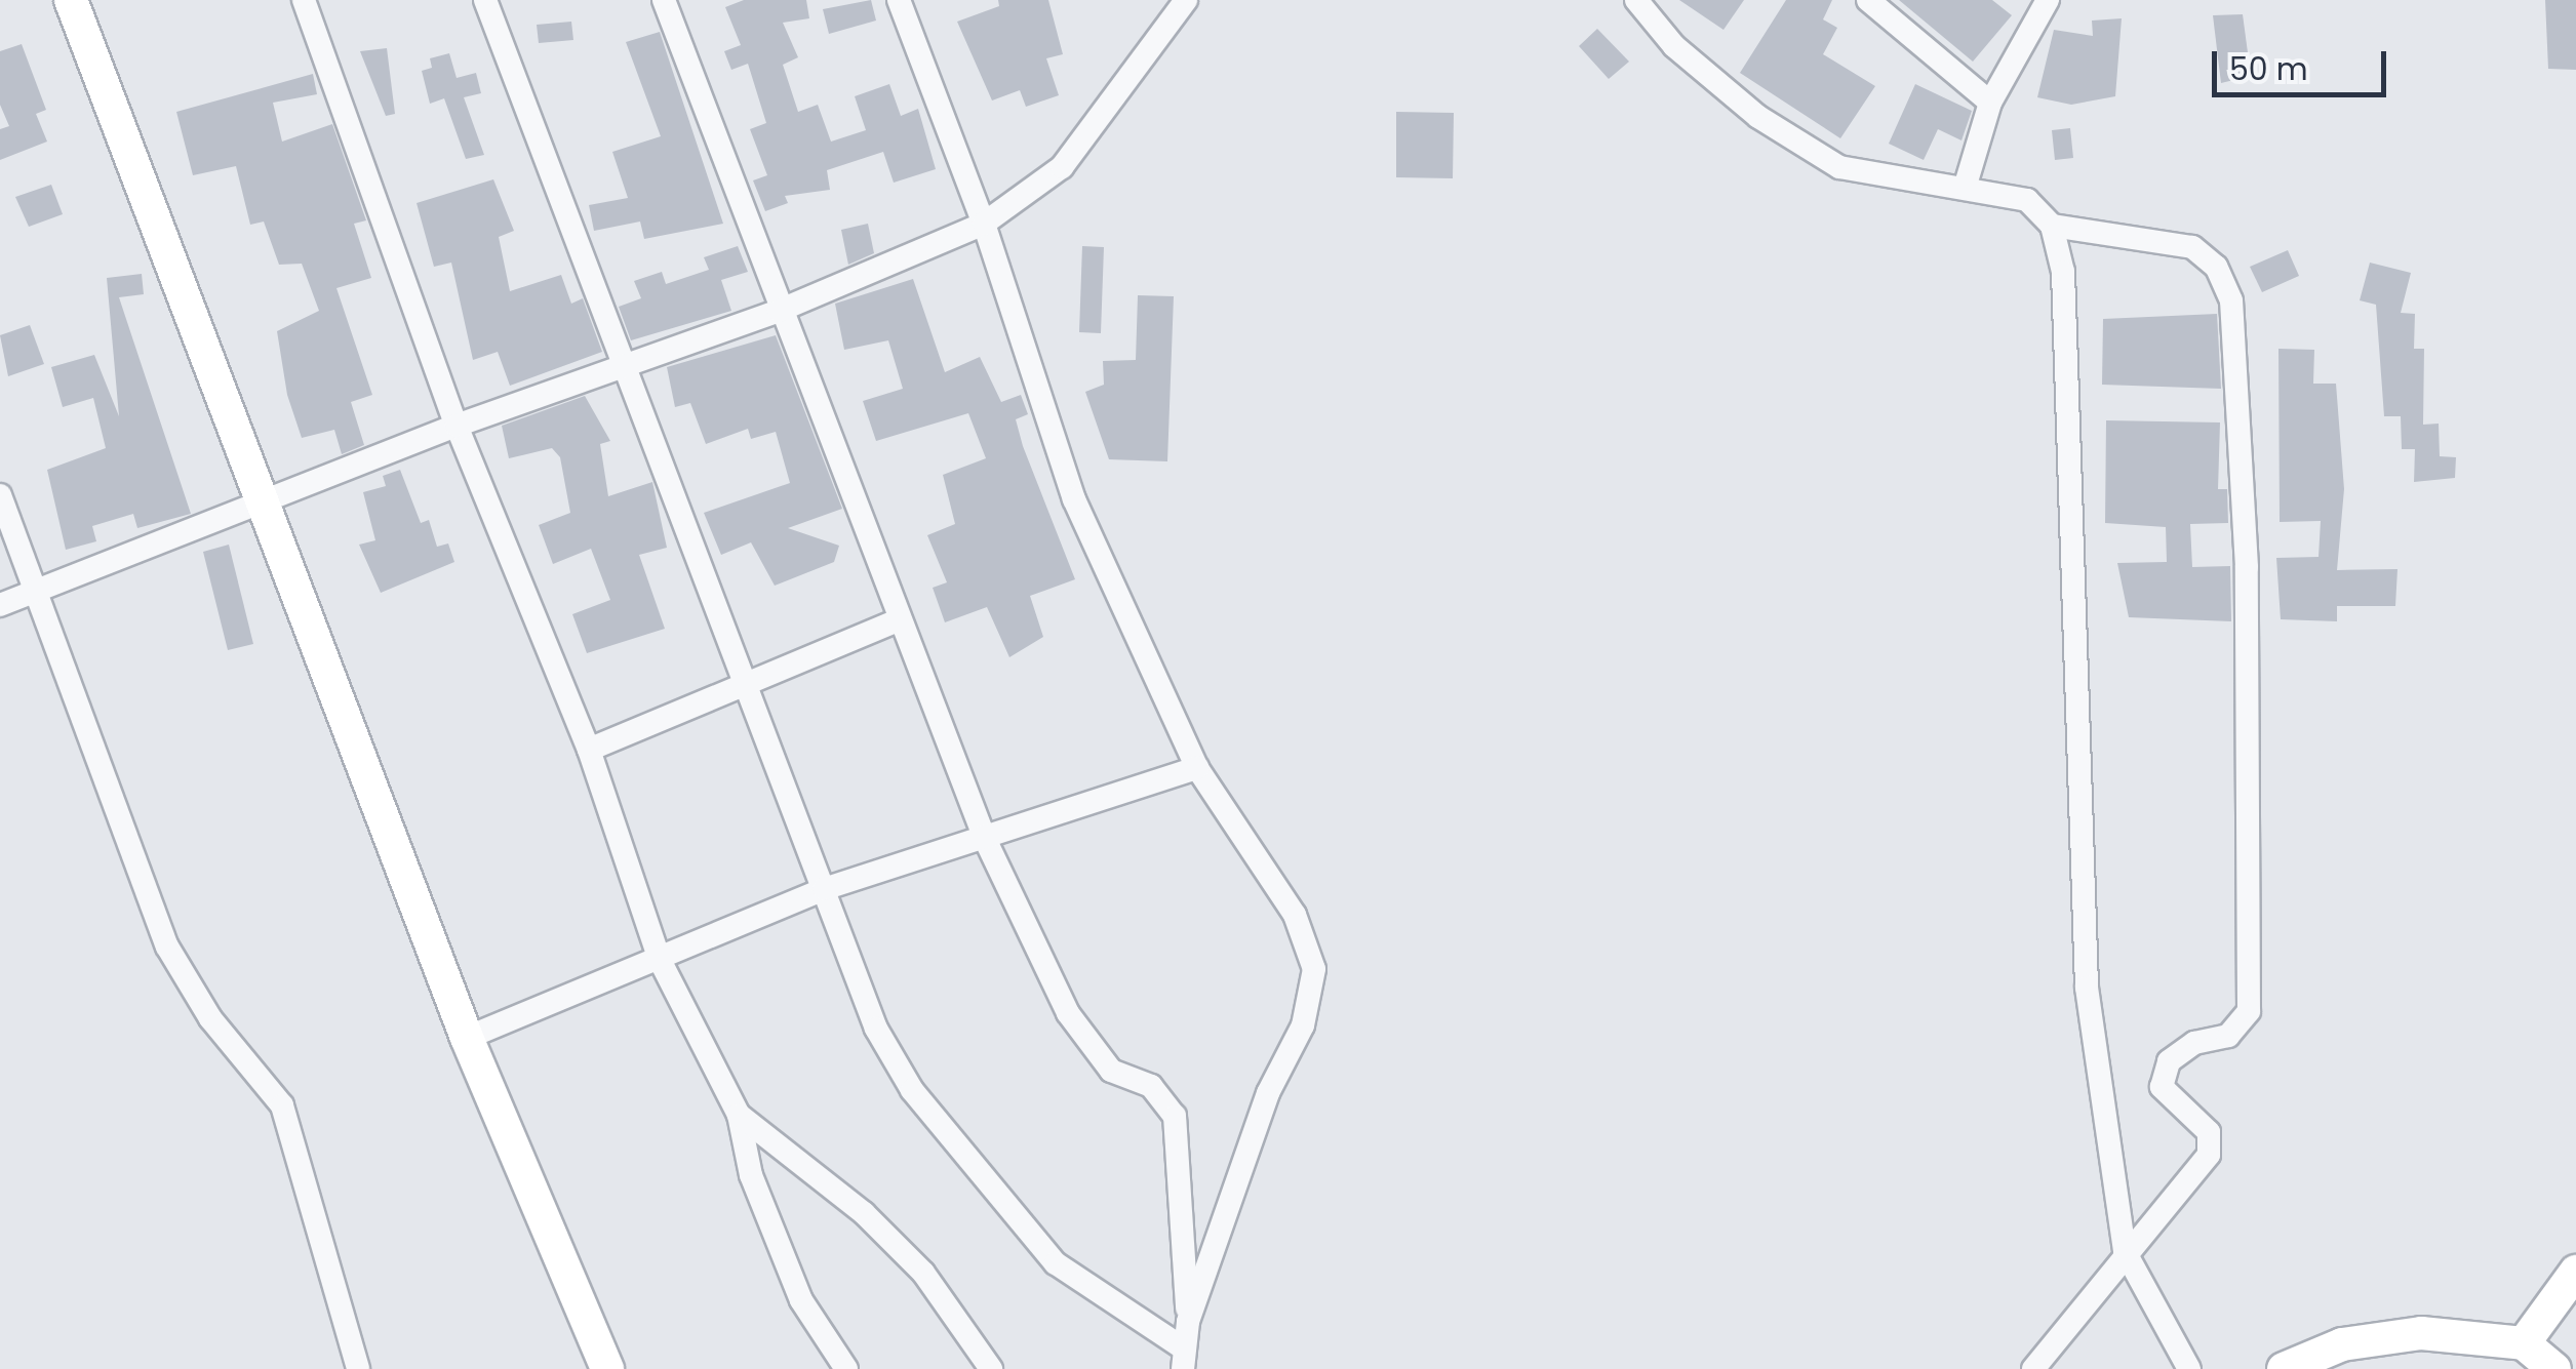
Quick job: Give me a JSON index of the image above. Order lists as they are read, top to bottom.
{
  "scale_bar": "50 m"
}
